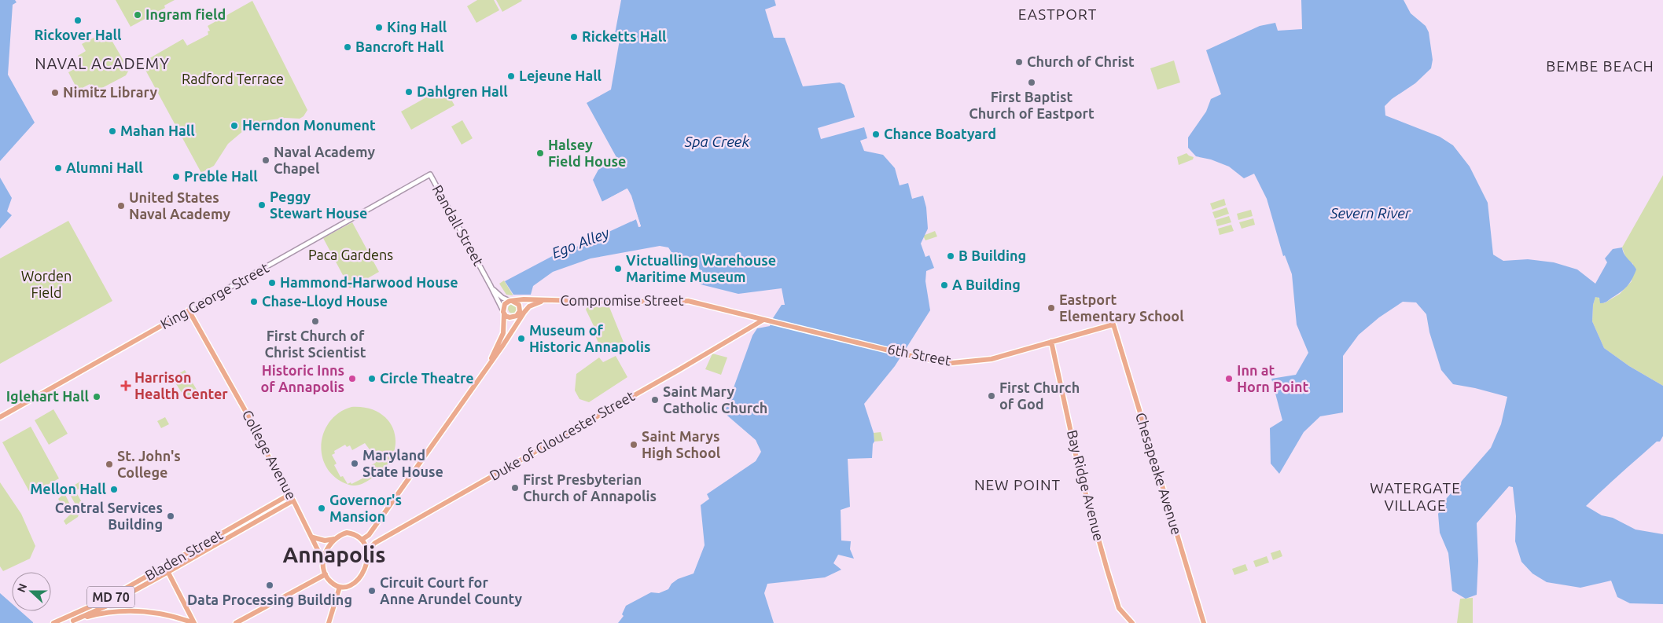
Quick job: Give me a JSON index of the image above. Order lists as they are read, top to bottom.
{
  "streets": {
    "main road": [
      "King George Street",
      "Compromise Street",
      "6th Street",
      "Duke of Gloucester Street",
      "College Avenue",
      "Chesapeake Avenue",
      "Bay Ridge Avenue",
      "Bladen Street",
      "MD 70"
    ],
    "street": ["Randall Street"]
  },
  "crossings": [
    ["Randall Street", "King George Street"],
    ["Randall Street", "Compromise Street"],
    ["King George Street", "College Avenue"],
    ["Compromise Street", "6th Street"],
    ["Compromise Street", "Duke of Gloucester Street"],
    ["6th Street", "Chesapeake Avenue"],
    ["6th Street", "Bay Ridge Avenue"],
    ["Duke of Gloucester Street", "College Avenue"],
    ["College Avenue", "Bladen Street"]
  ],
  "districts": [
    "EASTPORT",
    "NAVAL ACADEMY",
    "BEMBE BEACH",
    "NEW POINT",
    "WATERGATE VILLAGE",
    "Annapolis"
  ],
  "water": ["Spa Creek", "Severn River", "Ego Alley"],
  "parks": ["Radford Terrace", "Paca Gardens", "Worden Field"],
  "places": {
    "other": [
      "Ingram field",
      "Rickover Hall",
      "King Hall",
      "Ricketts Hall",
      "Bancroft Hall",
      "Church of Christ",
      "Lejeune Hall",
      "First Baptist Church of Eastport",
      "Dahlgren Hall",
      "Nimitz Library",
      "Herndon Monument",
      "Mahan Hall",
      "Chance Boatyard",
      "Halsey Field House",
      "Naval Academy Chapel",
      "Alumni Hall",
      "Preble Hall",
      "Peggy Stewart House",
      "United States Naval Academy",
      "B Building",
      "Victualling Warehouse Maritime Museum",
      "Hammond-Harwood House",
      "A Building",
      "Chase-Lloyd House",
      "Eastport Elementary School",
      "First Church of Christ Scientist",
      "Museum of Historic Annapolis",
      "Historic Inns of Annapolis",
      "Circle Theatre",
      "Inn at Horn Point",
      "First Church of God",
      "Iglehart Hall",
      "Saint Mary Catholic Church",
      "Saint Marys High School",
      "Maryland State House",
      "St. John's College",
      "First Presbyterian Church of Annapolis",
      "Mellon Hall",
      "Governor's Mansion",
      "Central Services Building",
      "Data Processing Building",
      "Circuit Court for Anne Arundel County"
    ],
    "health": ["Harrison Health Center"]
  },
  "north": "left"
}
